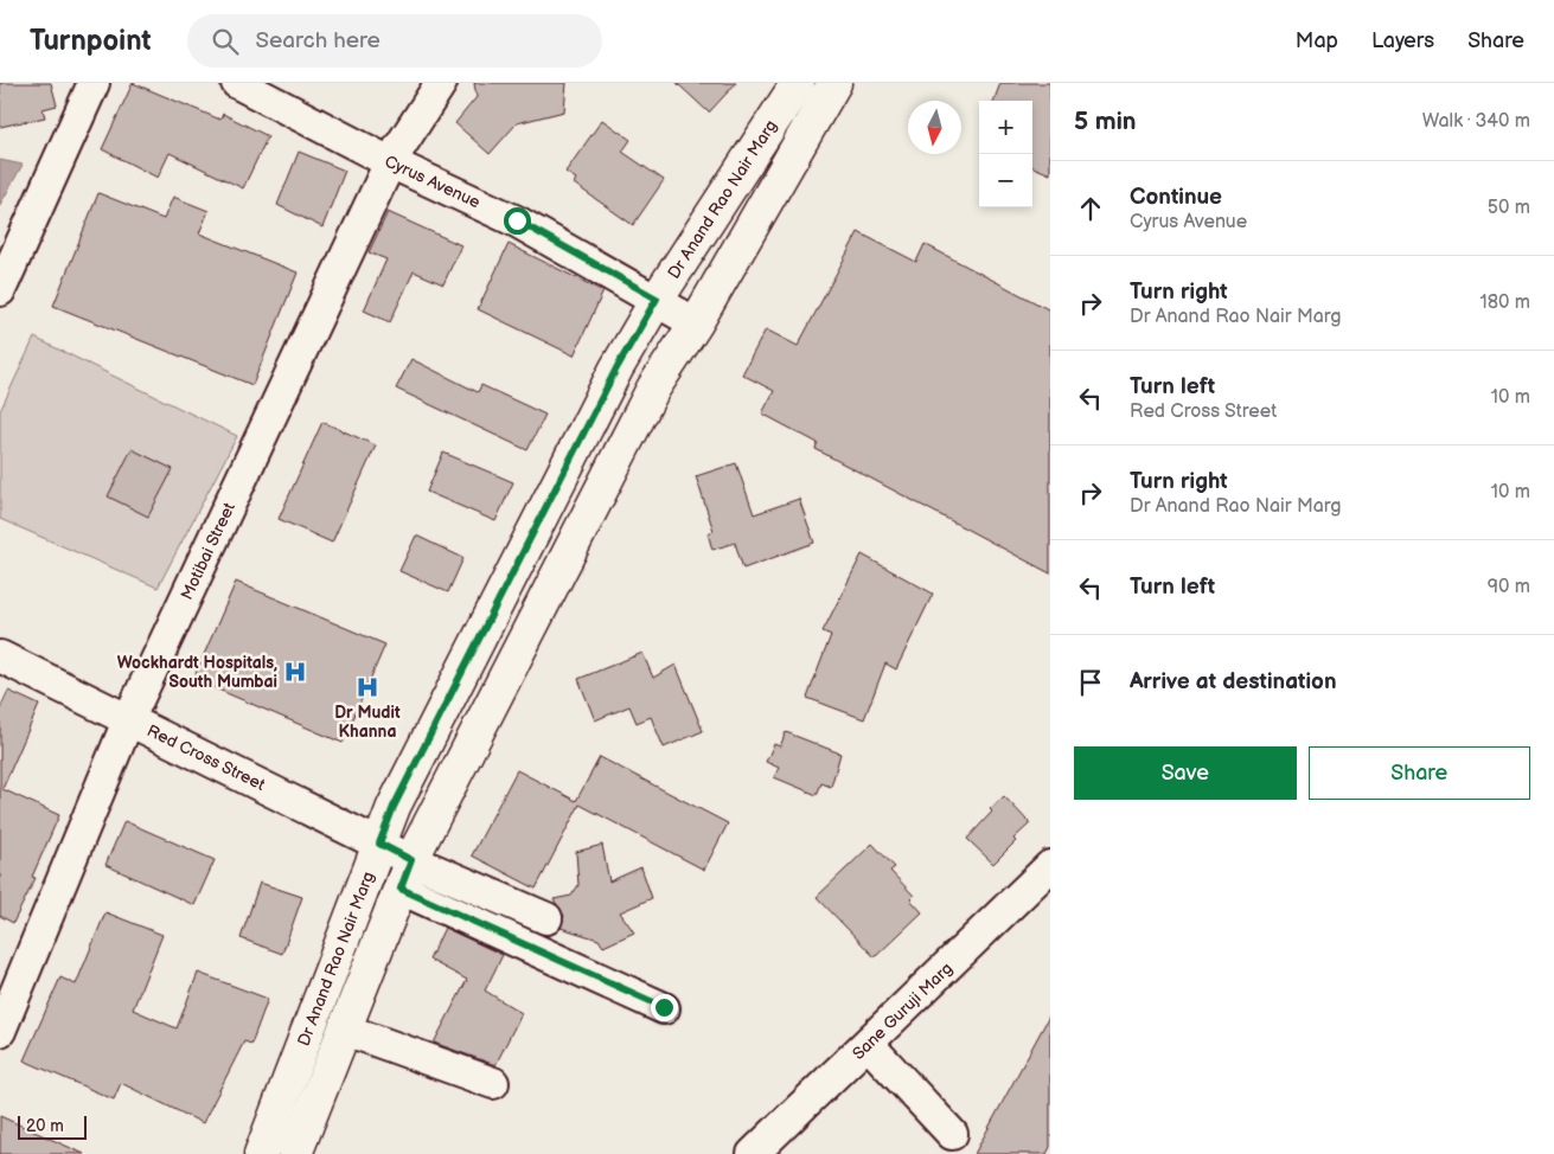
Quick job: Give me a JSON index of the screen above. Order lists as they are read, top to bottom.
{
  "streets": {
    "main road": ["Dr Anand Rao Nair Marg"],
    "street": [
      "Cyrus Avenue",
      "Motibai Street",
      "Red Cross Street",
      "Sane Guruji Marg"
    ]
  },
  "crossings": [
    ["Cyrus Avenue", "Dr Anand Rao Nair Marg"],
    ["Cyrus Avenue", "Motibai Street"],
    ["Dr Anand Rao Nair Marg", "Red Cross Street"],
    ["Motibai Street", "Red Cross Street"]
  ],
  "places": {
    "hospital": ["Wockhardt Hospitals, South Mumbai", "Dr Mudit Khanna"]
  },
  "scale_bar": "20 m",
  "north": "bottom",
  "page": {
    "header": "Turnpoint",
    "search": "Search here",
    "nav": ["Map", "Layers", "Share"],
    "heading": ["5 min", "Walk · 340 m"],
    "map_buttons": ["+", "−"],
    "list": [
      ["Continue", "Cyrus Avenue", "50 m"],
      ["Turn right", "Dr Anand Rao Nair Marg", "180 m"],
      ["Turn left", "Red Cross Street", "10 m"],
      ["Turn right", "Dr Anand Rao Nair Marg", "10 m"],
      ["Turn left", "90 m"],
      "Arrive at destination"
    ],
    "buttons": ["Save", "Share"],
    "scale": "20 m"
  }
}
